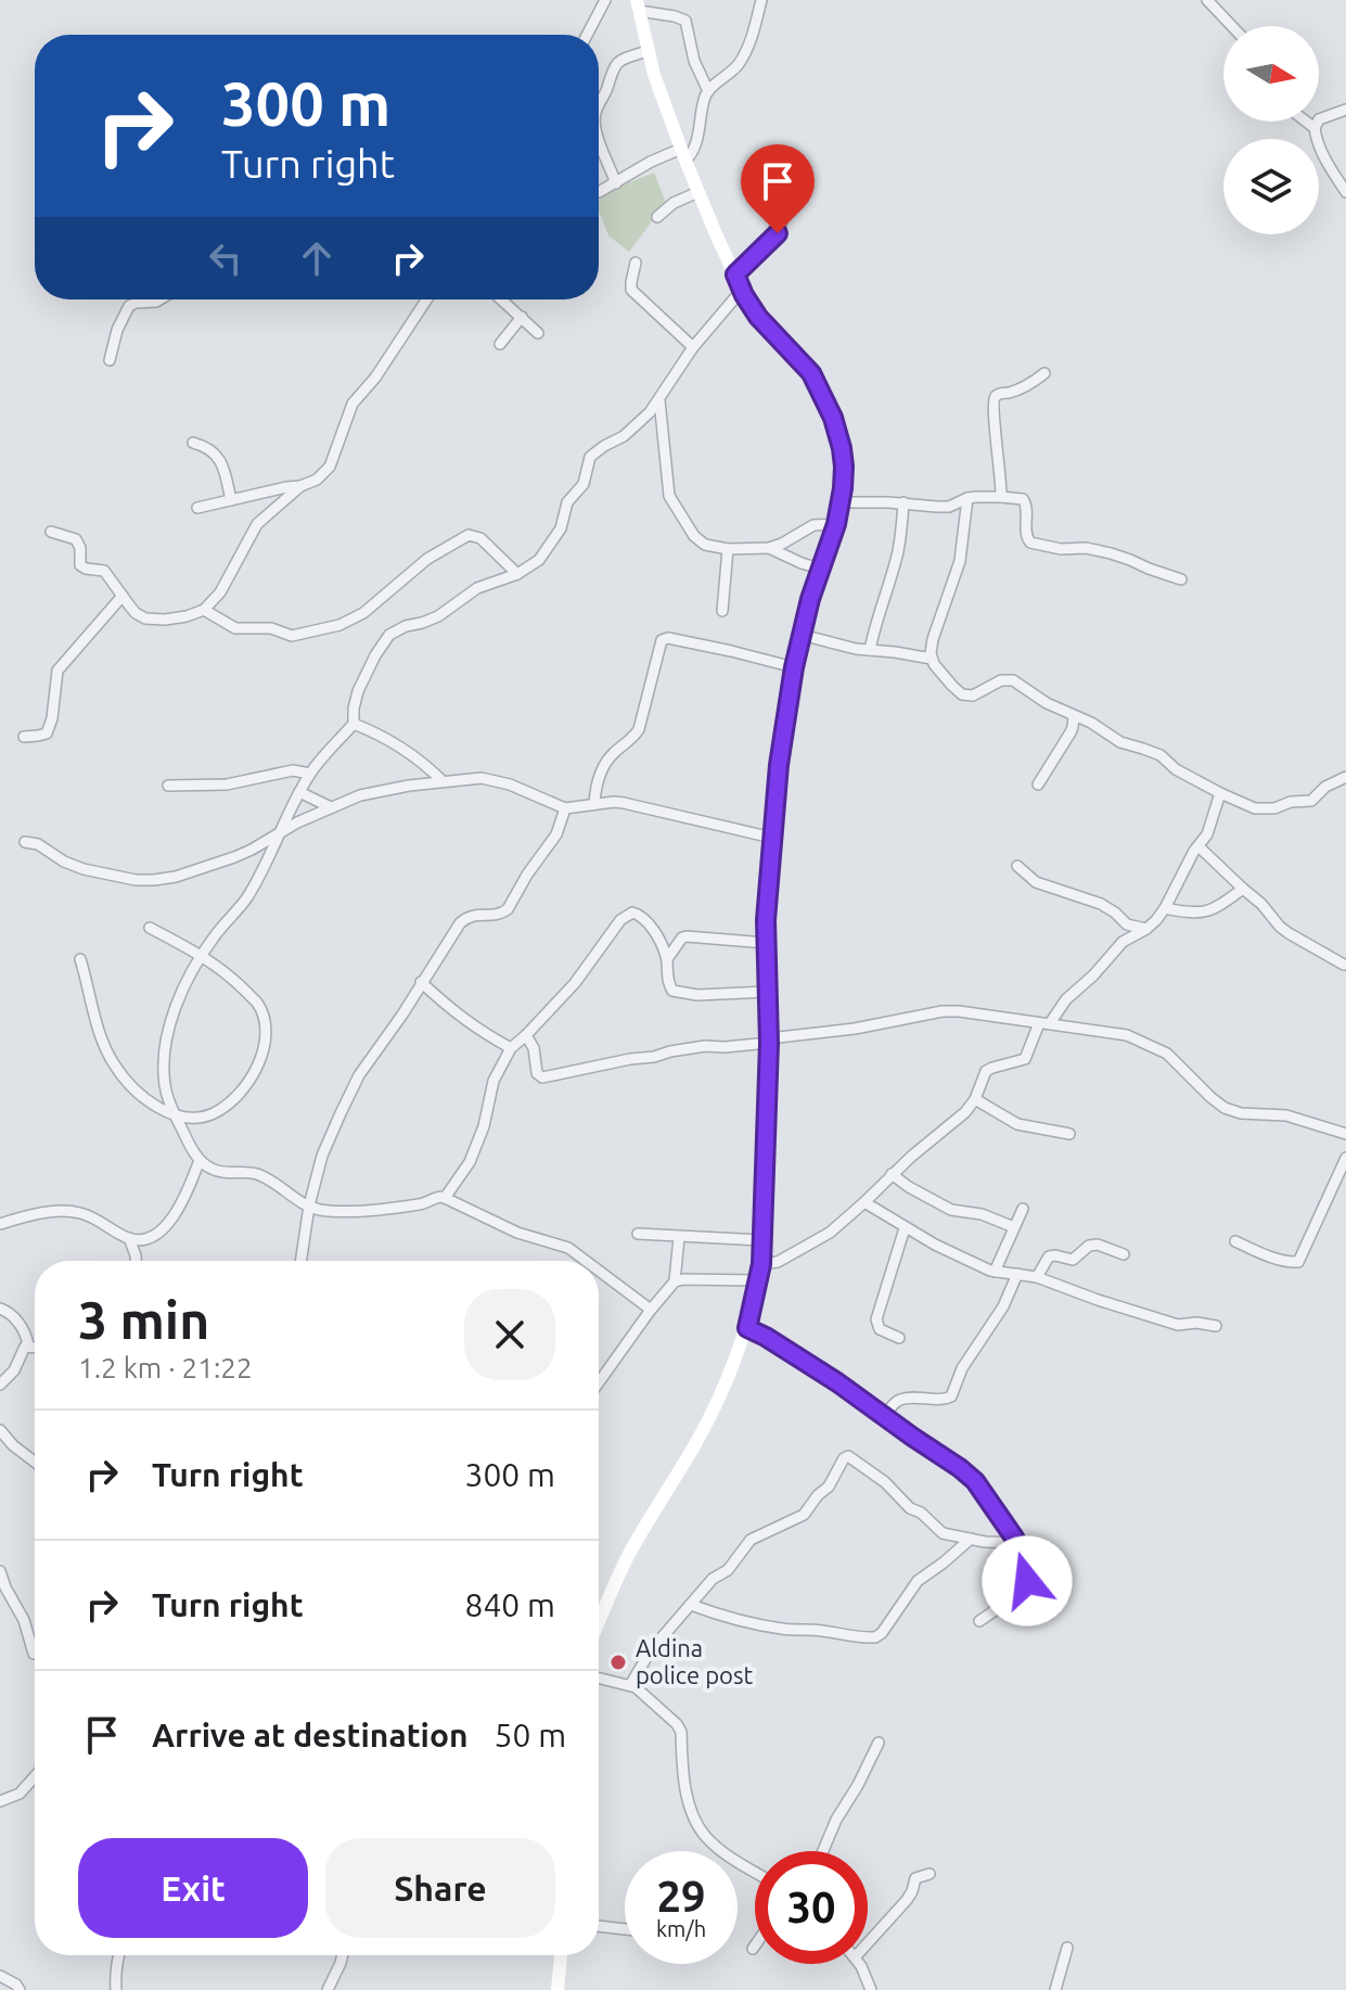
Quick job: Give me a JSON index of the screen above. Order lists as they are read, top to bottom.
{
  "places": ["Aldina police post"],
  "north": "right",
  "page": {
    "turn": ["300 m", "Turn right"],
    "heading": ["3 min", "1.2 km · 21:22"],
    "list": [
      {
        "name": "Turn right",
        "value": "300 m"
      },
      {
        "name": "Turn right",
        "value": "840 m"
      },
      {
        "name": "Arrive at destination",
        "value": "50 m"
      }
    ],
    "buttons": ["Exit", "Share"],
    "speed": "29 km/h",
    "limit": "30"
  }
}
